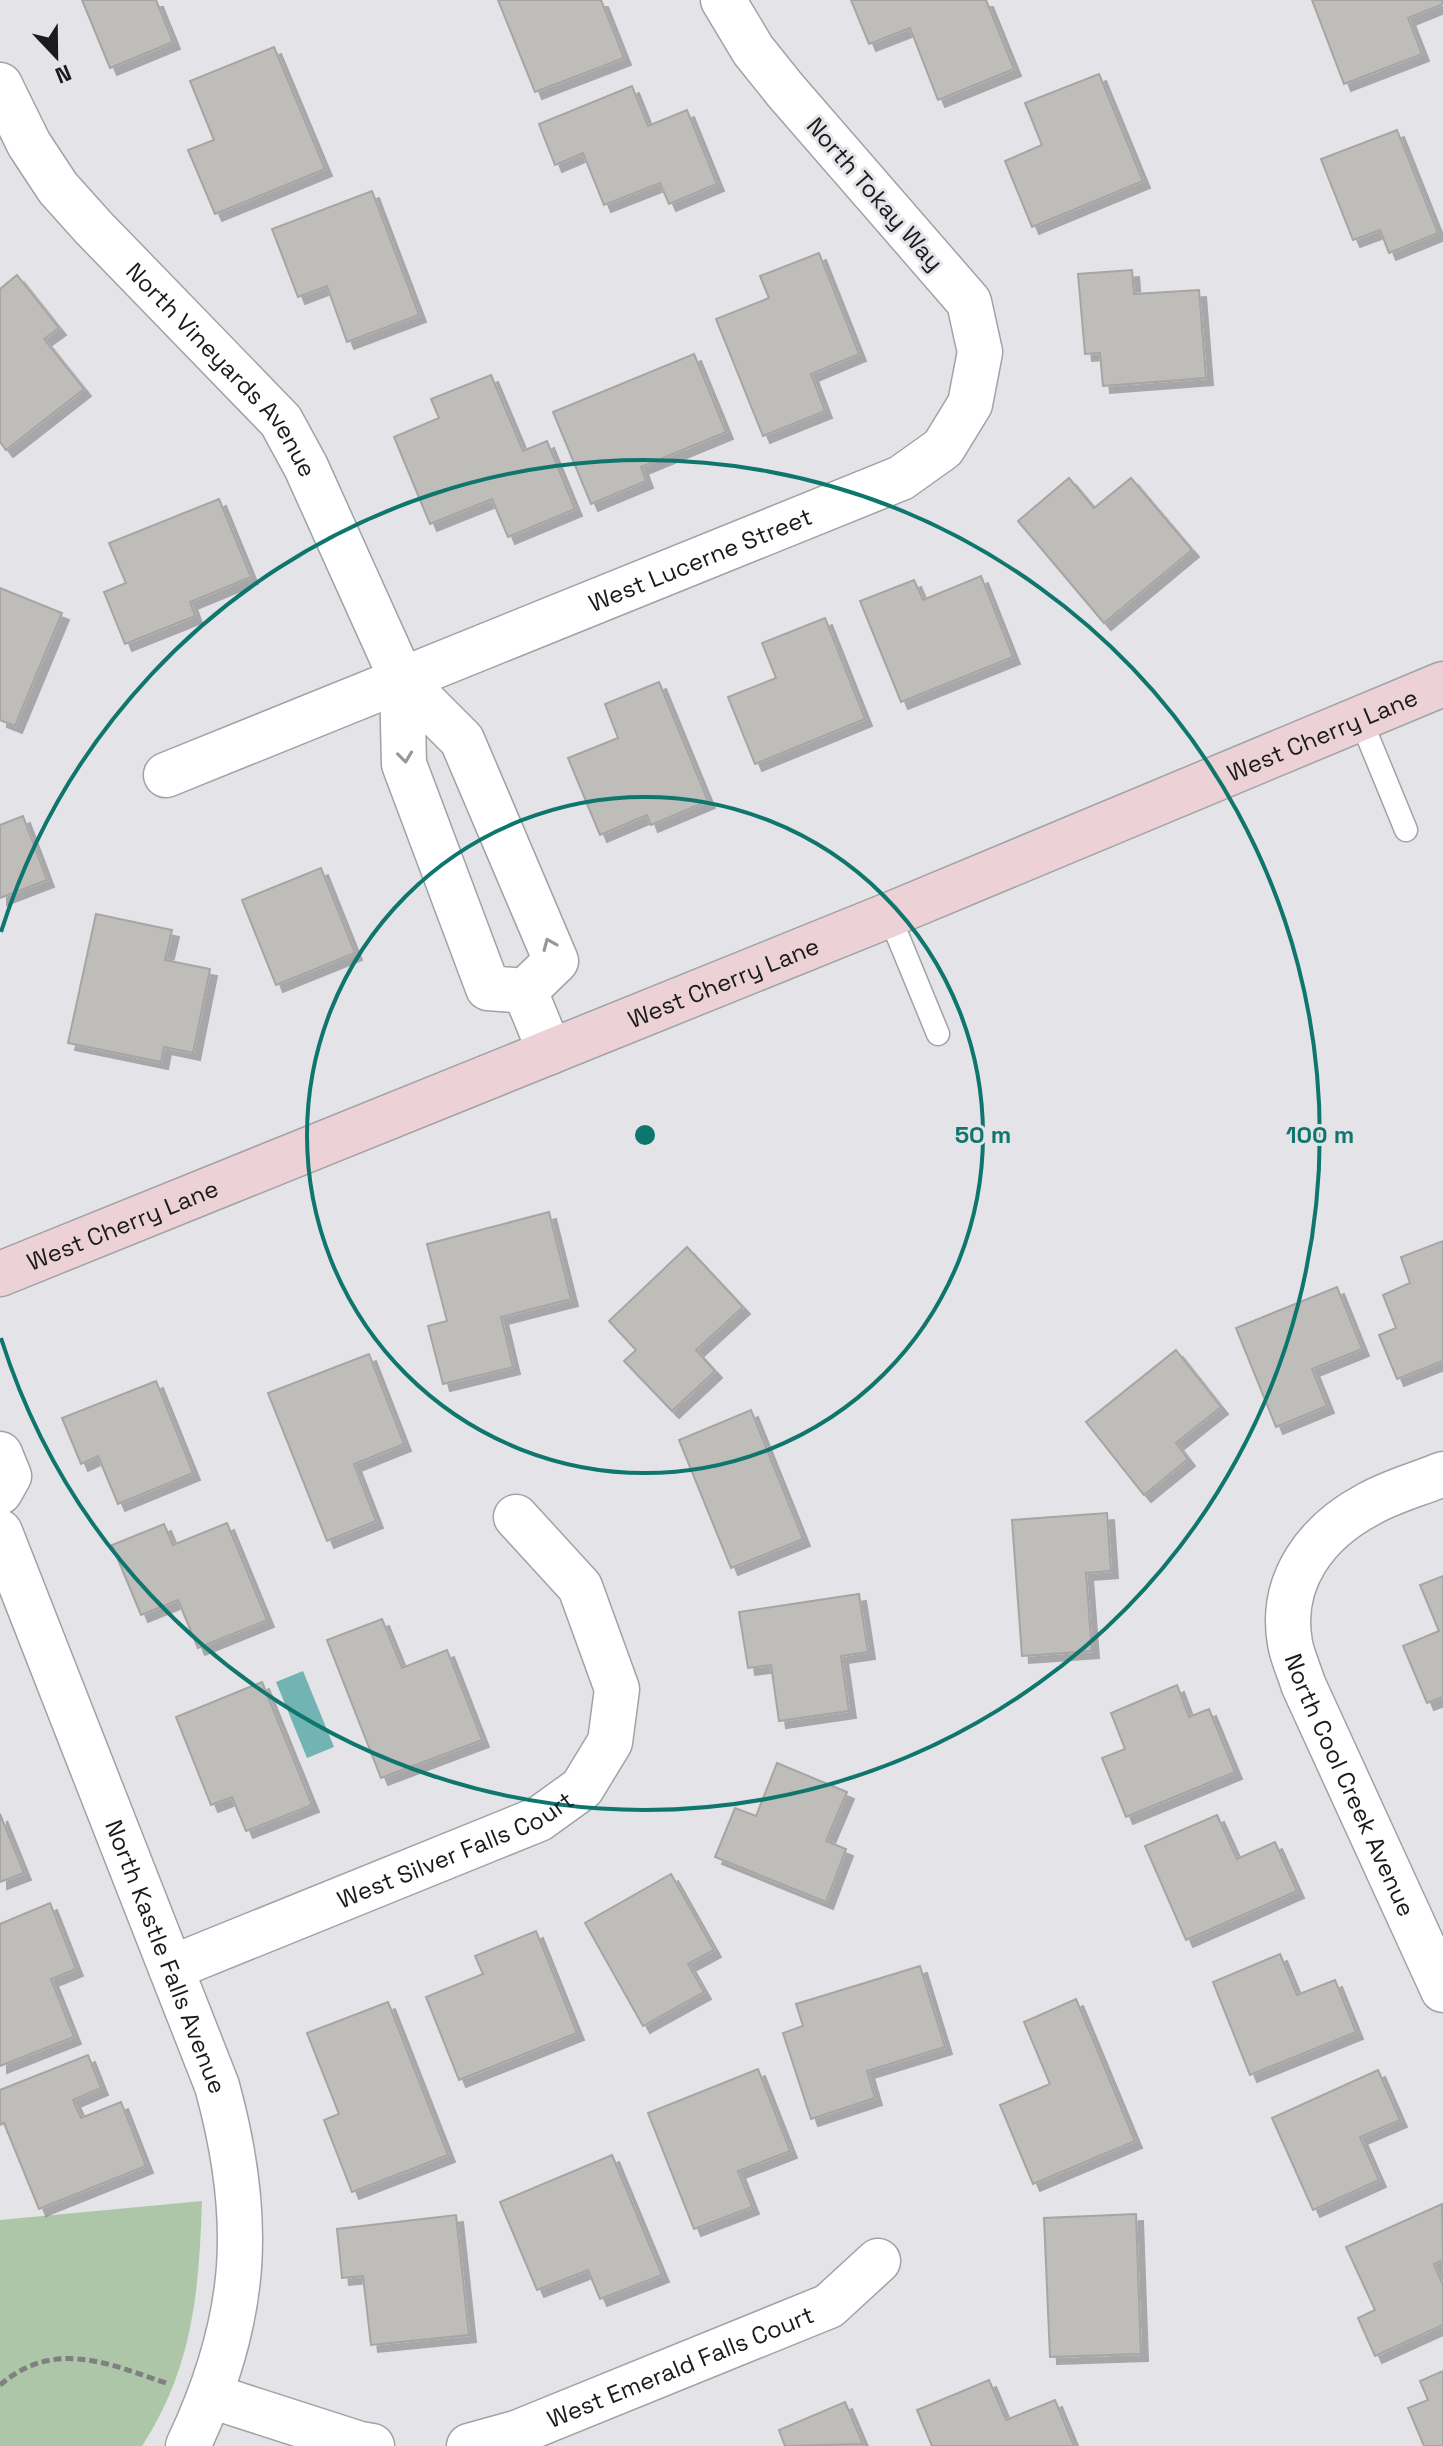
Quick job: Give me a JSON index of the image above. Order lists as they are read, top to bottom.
{
  "streets": {
    "main road": ["West Cherry Lane"],
    "street": [
      "North Tokay Way",
      "North Vineyards Avenue",
      "West Lucerne Street",
      "North Cool Creek Avenue",
      "West Silver Falls Court",
      "North Kastle Falls Avenue",
      "West Emerald Falls Court"
    ]
  },
  "crossings": [
    ["North Tokay Way", "West Lucerne Street"],
    ["North Vineyards Avenue", "West Lucerne Street"],
    ["West Silver Falls Court", "North Kastle Falls Avenue"]
  ],
  "north": "bottom",
  "rings": ["50 m", "100 m"]
}
